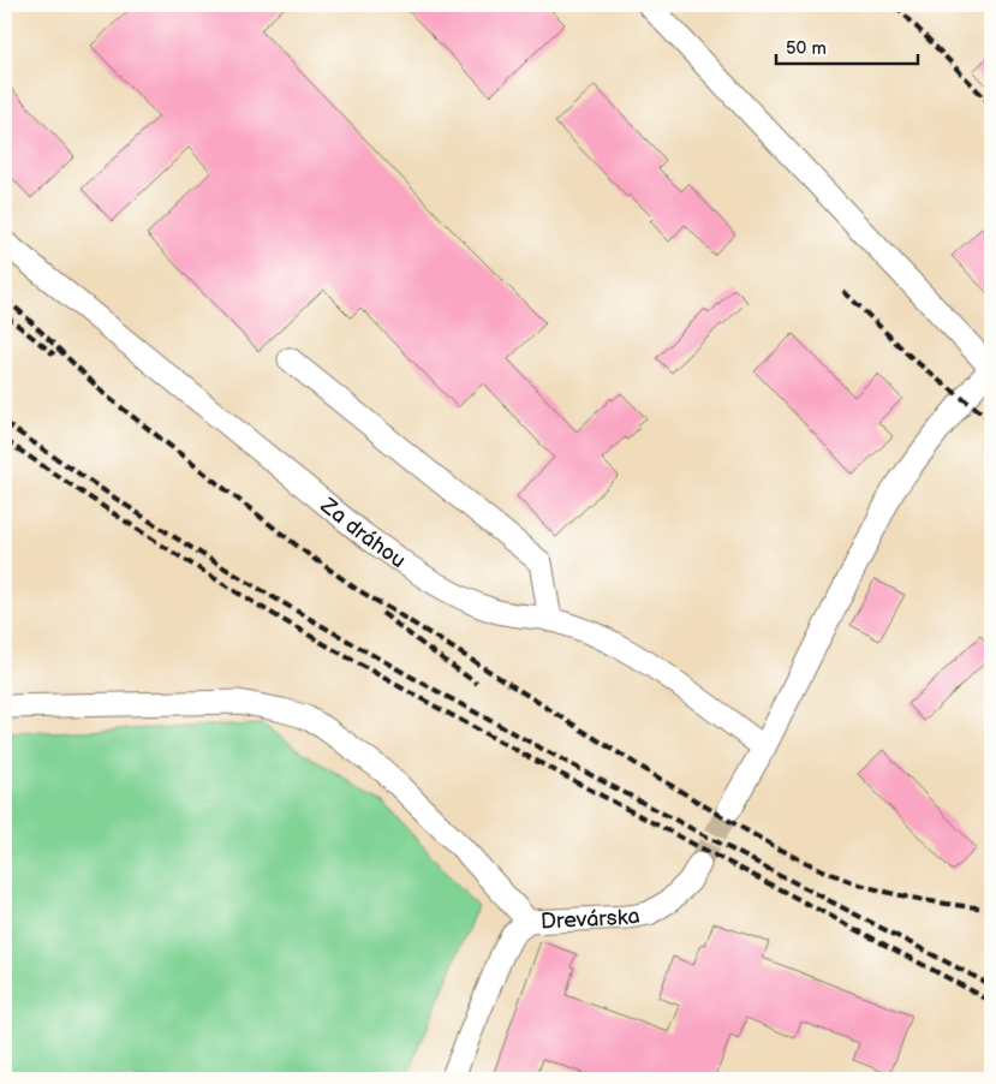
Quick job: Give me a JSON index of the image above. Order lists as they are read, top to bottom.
{
  "streets": {
    "street": ["Za dráhou", "Drevárska"]
  },
  "scale_bar": "50 m"
}
